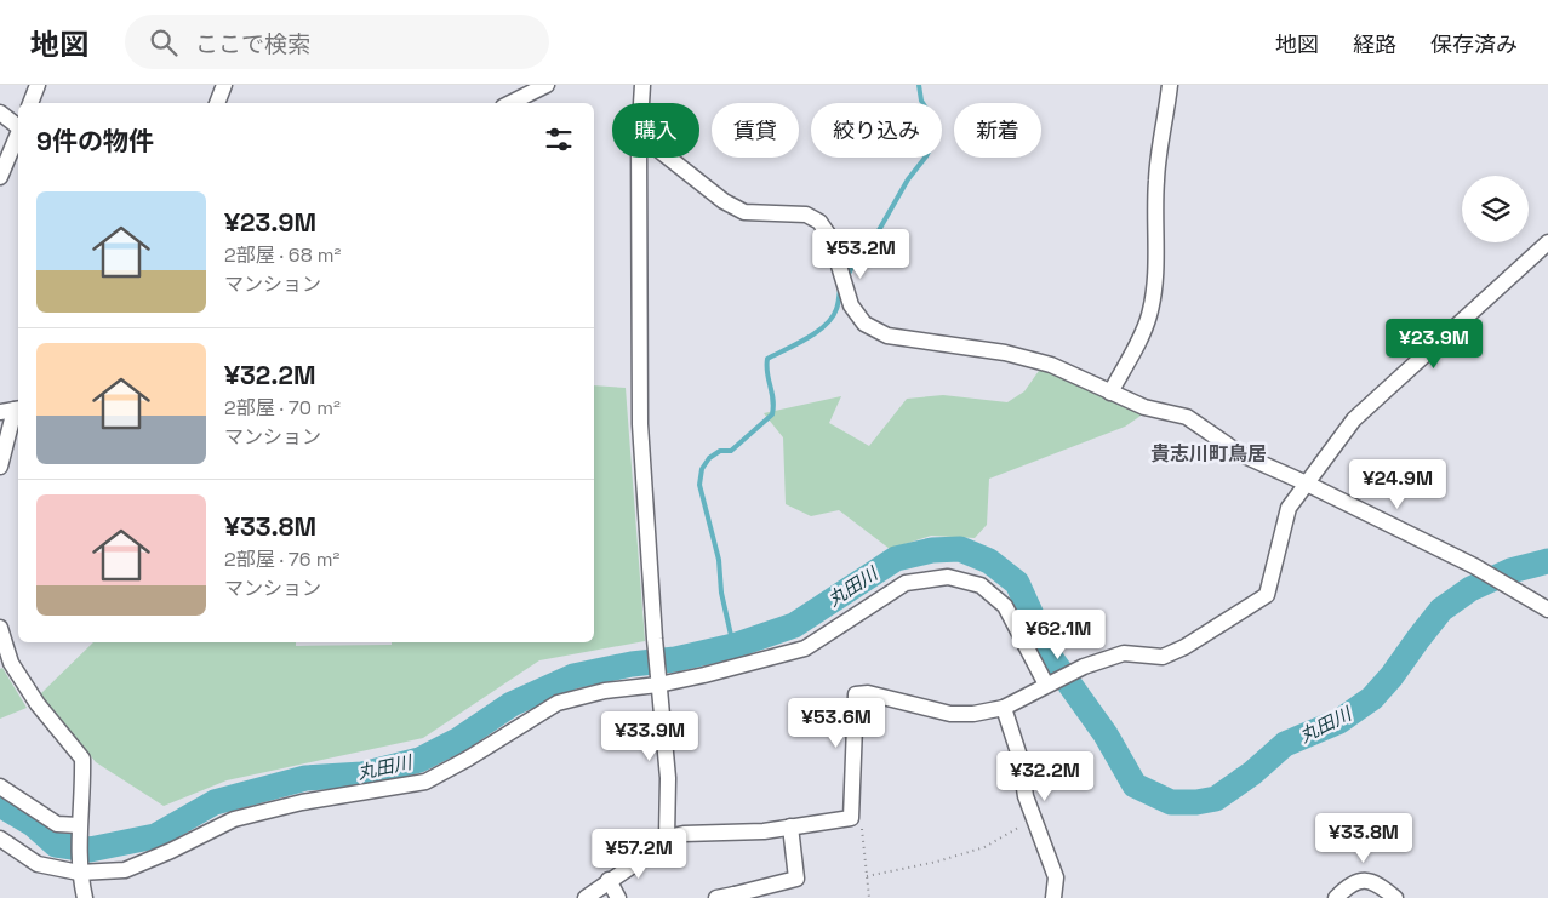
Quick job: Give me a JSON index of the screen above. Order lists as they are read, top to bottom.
{
  "districts": ["貴志川町鳥居"],
  "water": ["丸田川"],
  "page": {
    "header": "地図",
    "search": "ここで検索",
    "nav": ["地図", "経路", "保存済み"],
    "chip": [
      "購入",
      "賃貸",
      "絞り込み",
      "新着"
    ],
    "heading": "9件の物件",
    "list": [
      {
        "name": "¥23.9M",
        "note": "2部屋 · 68 m² · マンション"
      },
      {
        "name": "¥32.2M",
        "note": "2部屋 · 70 m² · マンション"
      },
      {
        "name": "¥33.8M",
        "note": "2部屋 · 76 m² · マンション"
      }
    ],
    "price": [
      "¥53.2M",
      "¥23.9M",
      "¥24.9M",
      "¥62.1M",
      "¥53.6M",
      "¥33.9M",
      "¥32.2M",
      "¥33.8M",
      "¥57.2M"
    ]
  }
}
